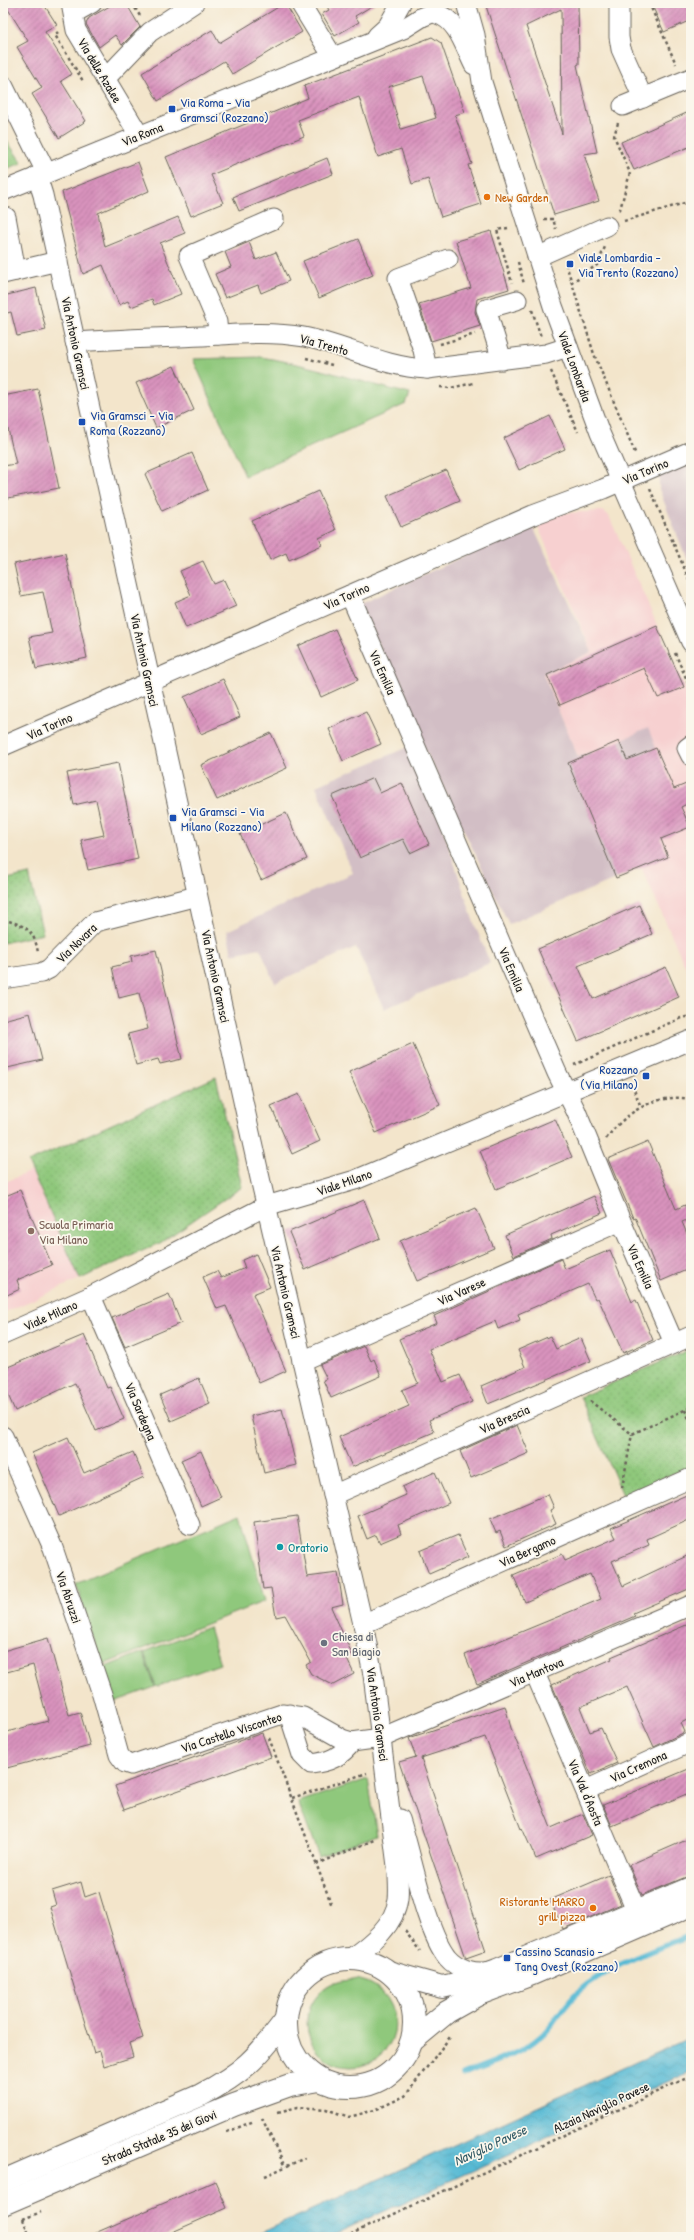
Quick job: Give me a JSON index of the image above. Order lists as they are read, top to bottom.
{
  "streets": {
    "main road": ["Strada Statale 35 dei Giovi"],
    "street": [
      "Via delle Azalee",
      "Via Roma",
      "Via Antonio Gramsci",
      "Via Trento",
      "Viale Lombardia",
      "Via Torino",
      "Via Emilia",
      "Via Novara",
      "Viale Milano",
      "Via Varese",
      "Via Sardegna",
      "Via Brescia",
      "Via Bergamo",
      "Via Abruzzi",
      "Via Mantova",
      "Via Castello Visconteo",
      "Via Cremona",
      "Via Val d'Aosta"
    ],
    "path": ["Alzaia Naviglio Pavese"]
  },
  "crossings": [
    ["Via delle Azalee", "Via Roma"],
    ["Via Roma", "Via Antonio Gramsci"],
    ["Via Roma", "Viale Lombardia"],
    ["Via Antonio Gramsci", "Via Trento"],
    ["Via Antonio Gramsci", "Via Torino"],
    ["Via Antonio Gramsci", "Via Novara"],
    ["Via Antonio Gramsci", "Viale Milano"],
    ["Via Antonio Gramsci", "Via Varese"],
    ["Via Antonio Gramsci", "Via Brescia"],
    ["Via Antonio Gramsci", "Via Bergamo"],
    ["Via Antonio Gramsci", "Via Mantova"],
    ["Via Antonio Gramsci", "Strada Statale 35 dei Giovi"],
    ["Via Trento", "Viale Lombardia"],
    ["Viale Lombardia", "Via Torino"],
    ["Via Torino", "Via Emilia"],
    ["Via Emilia", "Viale Milano"],
    ["Via Emilia", "Via Varese"],
    ["Via Emilia", "Via Brescia"],
    ["Viale Milano", "Via Sardegna"],
    ["Via Abruzzi", "Via Castello Visconteo"],
    ["Via Mantova", "Via Val d'Aosta"],
    ["Via Cremona", "Via Val d'Aosta"]
  ],
  "water": ["Naviglio Pavese"],
  "places": {
    "transit": [
      "Via Roma - Via Gramsci (Rozzano)",
      "Viale Lombardia - Via Trento (Rozzano)",
      "Via Gramsci - Via Roma (Rozzano)",
      "Via Gramsci - Via Milano (Rozzano)",
      "Rozzano (Via Milano)",
      "Cassino Scanasio - Tang Ovest (Rozzano)"
    ],
    "other": [
      "New Garden",
      "Scuola Primaria Via Milano",
      "Oratorio",
      "Chiesa di San Biagio",
      "Ristorante MARRO grill pizza"
    ]
  }
}
